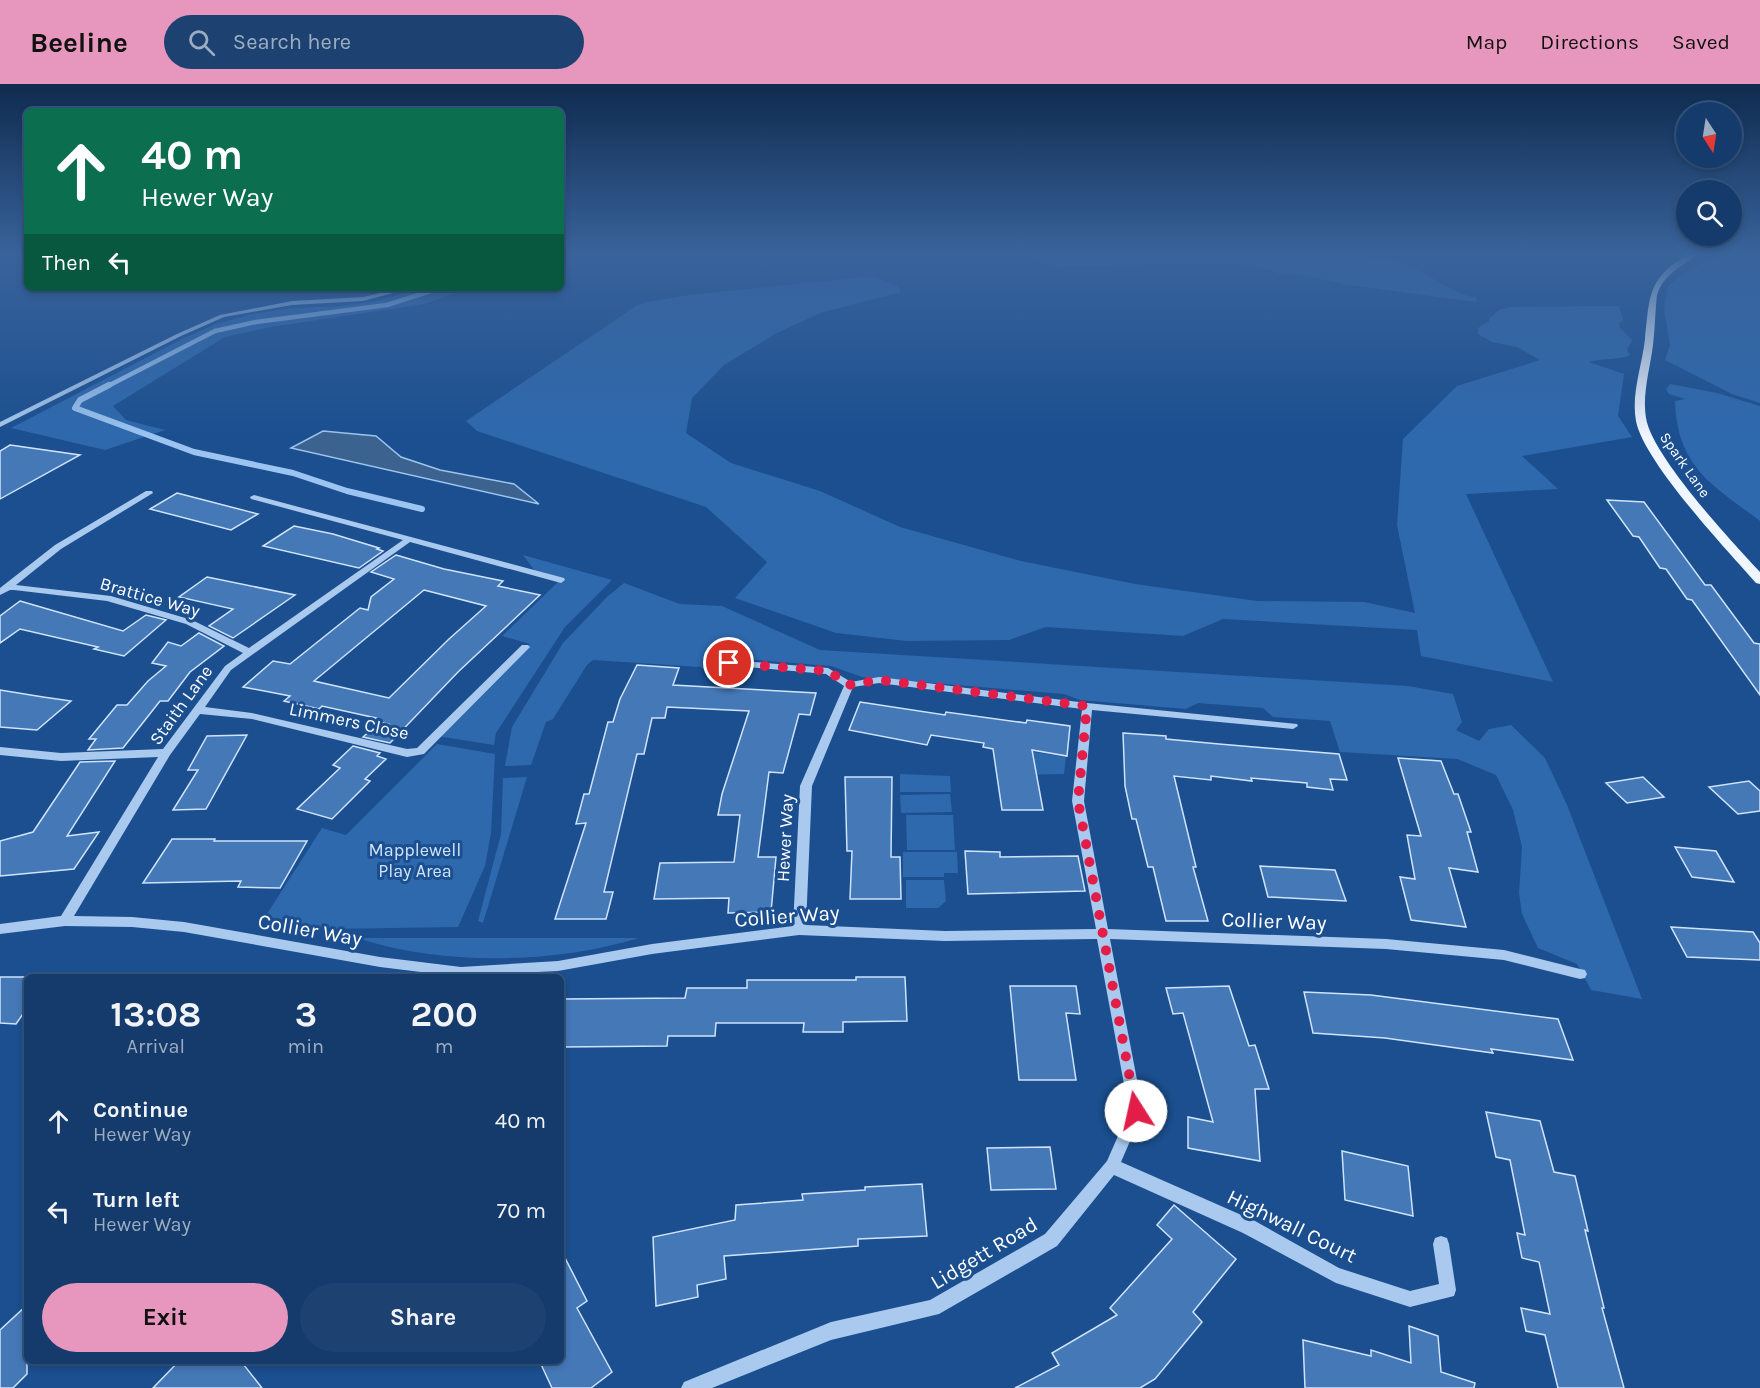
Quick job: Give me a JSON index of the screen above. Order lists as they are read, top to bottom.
{
  "streets": {
    "main road": ["Spark Lane"],
    "street": [
      "Brattice Way",
      "Staith Lane",
      "Limmers Close",
      "Hewer Way",
      "Collier Way",
      "Highwall Court",
      "Lidgett Road"
    ]
  },
  "crossings": [
    ["Brattice Way", "Staith Lane"],
    ["Staith Lane", "Limmers Close"],
    ["Staith Lane", "Collier Way"],
    ["Hewer Way", "Collier Way"],
    ["Collier Way", "Lidgett Road"],
    ["Highwall Court", "Lidgett Road"]
  ],
  "parks": ["Mapplewell Play Area"],
  "north": "bottom",
  "page": {
    "header": "Beeline",
    "search": "Search here",
    "nav": ["Map", "Directions", "Saved"],
    "turn": ["40 m", "Hewer Way"],
    "then": "Then",
    "eta": [
      "13:08",
      "Arrival",
      "3",
      "min",
      "200",
      "m"
    ],
    "list": [
      {
        "name": "Continue",
        "note": "Hewer Way",
        "value": "40 m"
      },
      {
        "name": "Turn left",
        "note": "Hewer Way",
        "value": "70 m"
      }
    ],
    "buttons": ["Exit", "Share"]
  }
}
